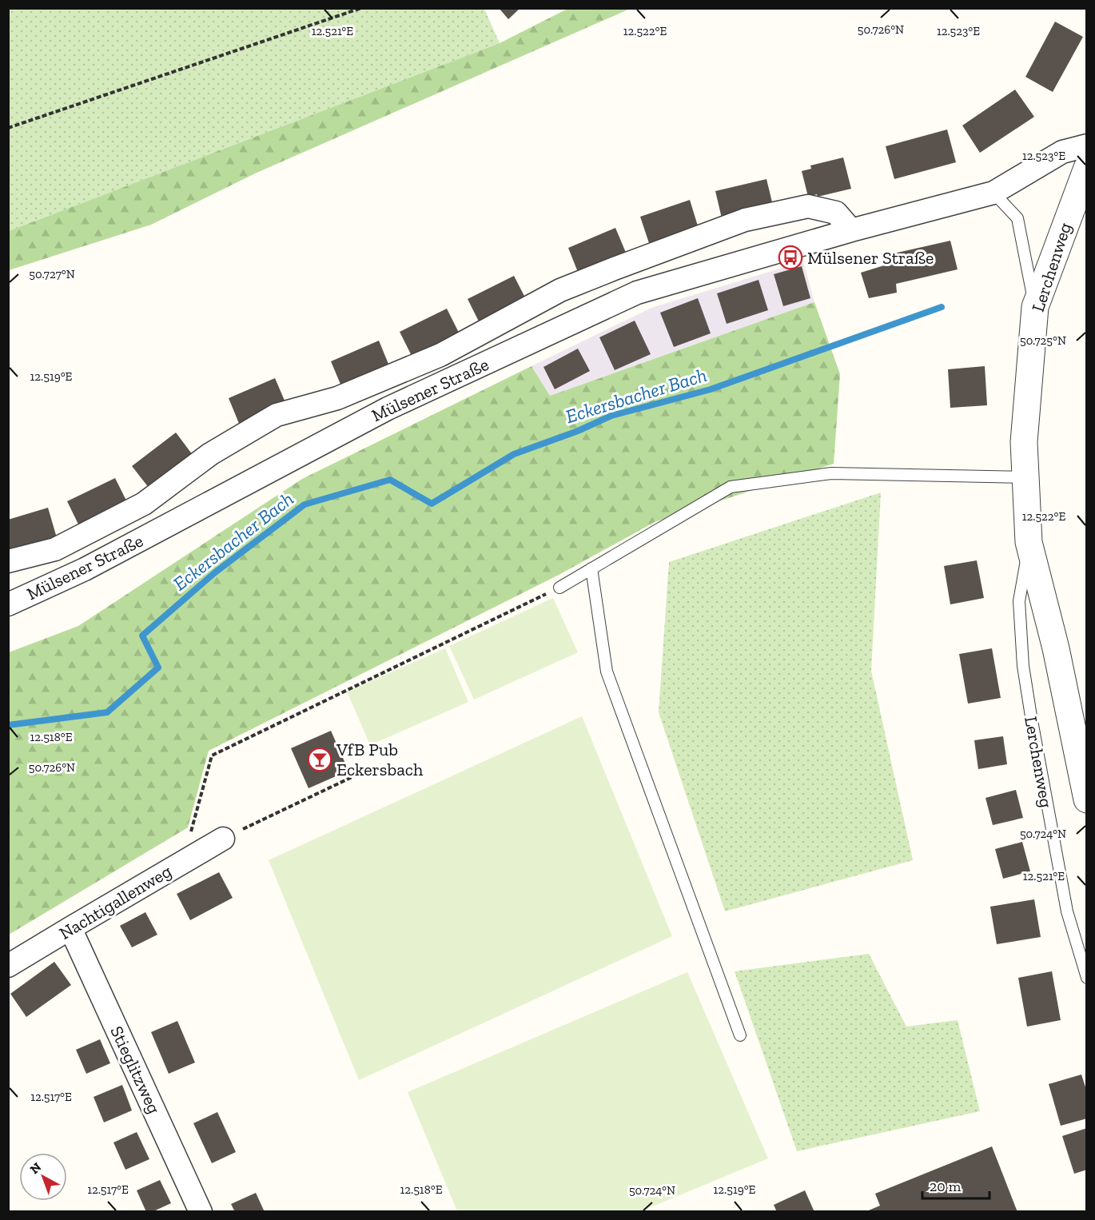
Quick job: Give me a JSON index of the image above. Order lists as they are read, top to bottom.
{
  "streets": {
    "street": [
      "Lerchenweg",
      "Mülsener Straße",
      "Nachtigallenweg",
      "Stieglitzweg"
    ]
  },
  "crossings": [
    ["Nachtigallenweg", "Stieglitzweg"]
  ],
  "water": ["Eckersbacher Bach"],
  "places": {
    "bus stop": ["Mülsener Straße"],
    "bar": ["VfB Pub Eckersbach"]
  },
  "scale_bar": "20 m",
  "north": "top left",
  "coordinates": [
    "50.726°N",
    "12.521°E",
    "12.522°E",
    "12.523°E",
    "50.727°N",
    "50.725°N",
    "12.519°E",
    "12.518°E",
    "50.724°N",
    "12.517°E"
  ]
}
